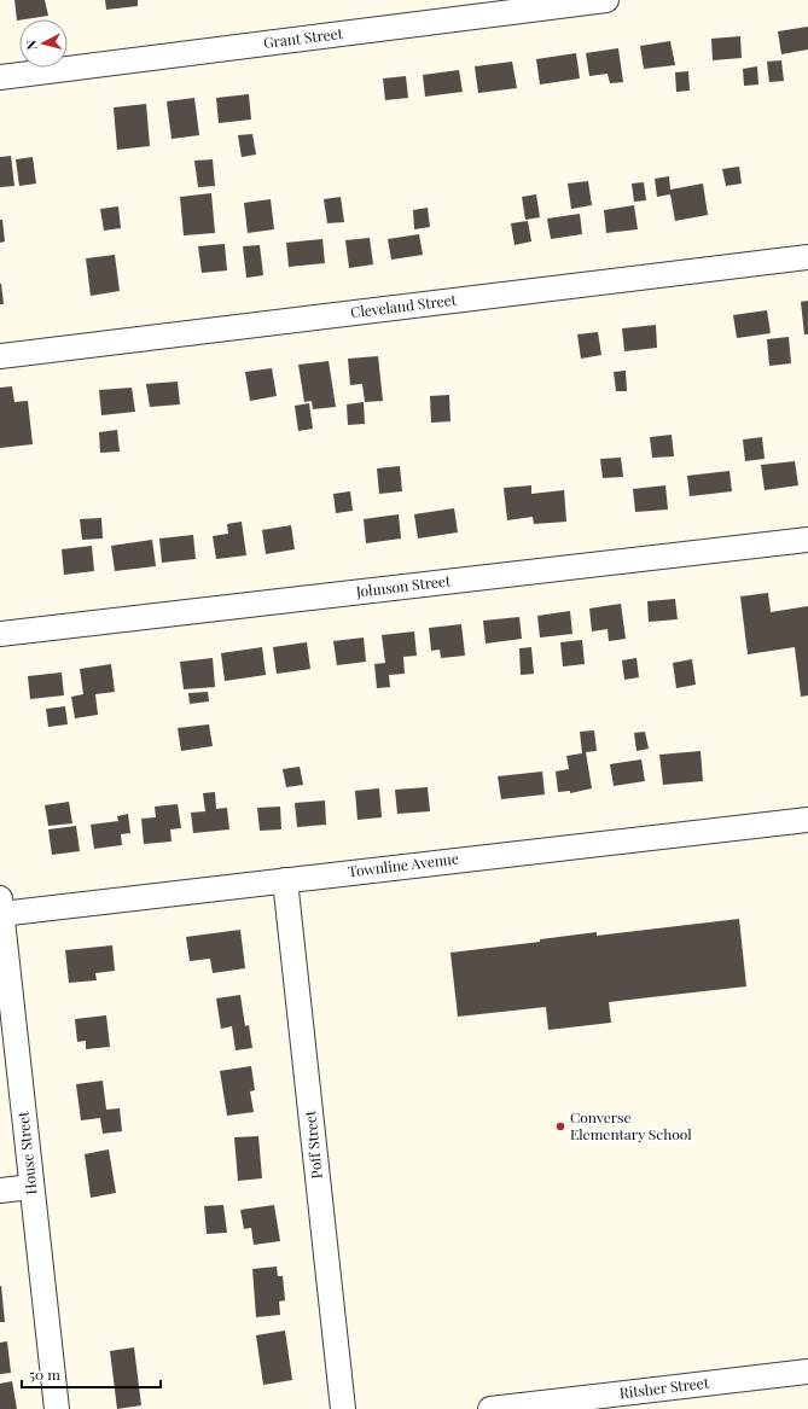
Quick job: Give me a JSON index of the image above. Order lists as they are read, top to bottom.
{
  "streets": {
    "street": [
      "Grant Street",
      "Cleveland Street",
      "Johnson Street",
      "Townline Avenue",
      "Poff Street",
      "House Street",
      "Ritsher Street"
    ]
  },
  "crossings": [
    ["Townline Avenue", "Poff Street"],
    ["Townline Avenue", "House Street"]
  ],
  "places": ["Converse Elementary School"],
  "scale_bar": "50 m",
  "north": "left"
}
